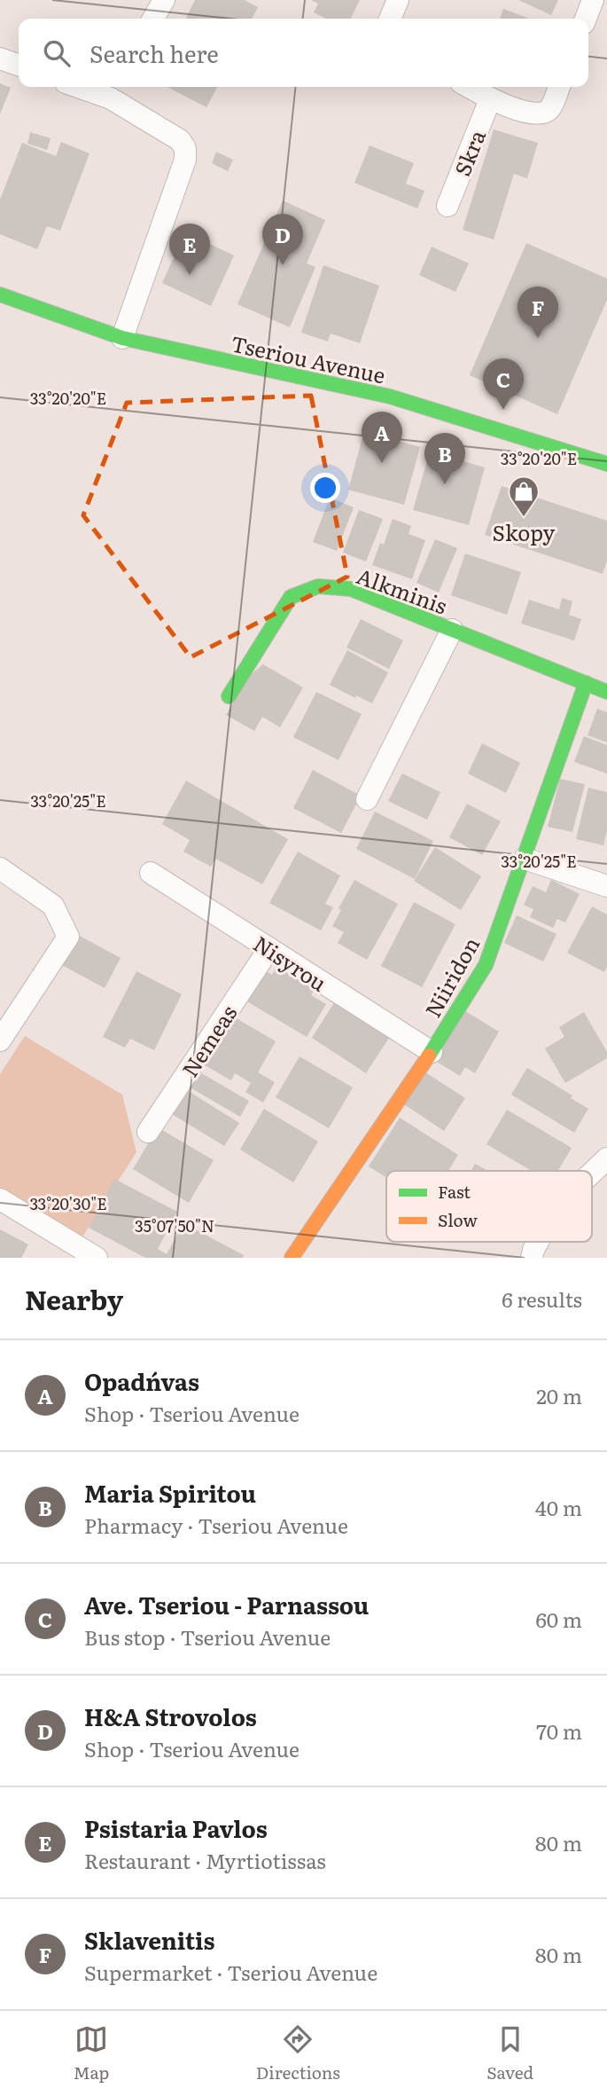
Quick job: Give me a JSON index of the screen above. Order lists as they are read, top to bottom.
{
  "streets": {
    "street": [
      "Skra",
      "Tseriou Avenue",
      "Alkminis",
      "Nisyrou",
      "Niiridon",
      "Nemeas"
    ]
  },
  "crossings": [
    ["Alkminis", "Niiridon"],
    ["Nisyrou", "Niiridon"],
    ["Nisyrou", "Nemeas"]
  ],
  "places": {
    "shop": ["Skopy"]
  },
  "legend": ["Fast", "Slow"],
  "page": {
    "search": "Search here",
    "pins": [
      "D",
      "E",
      "F",
      "C",
      "A",
      "B"
    ],
    "heading": ["Nearby", "6 results"],
    "list": [
      {
        "mark": "A",
        "name": "Opadńvas",
        "note": "Shop · Tseriou Avenue",
        "value": "20 m"
      },
      {
        "mark": "B",
        "name": "Maria Spiritou",
        "note": "Pharmacy · Tseriou Avenue",
        "value": "40 m"
      },
      {
        "mark": "C",
        "name": "Ave. Tseriou - Parnassou",
        "note": "Bus stop · Tseriou Avenue",
        "value": "60 m"
      },
      {
        "mark": "D",
        "name": "H&A Strovolos",
        "note": "Shop · Tseriou Avenue",
        "value": "70 m"
      },
      {
        "mark": "E",
        "name": "Psistaria Pavlos",
        "note": "Restaurant · Myrtiotissas",
        "value": "80 m"
      },
      {
        "mark": "F",
        "name": "Sklavenitis",
        "note": "Supermarket · Tseriou Avenue",
        "value": "80 m"
      }
    ],
    "nav": ["Map", "Directions", "Saved"]
  },
  "coordinates": [
    "33°20'20\"E",
    "33°20'25\"E",
    "33°20'30\"E",
    "35°07'50\"N"
  ]
}
